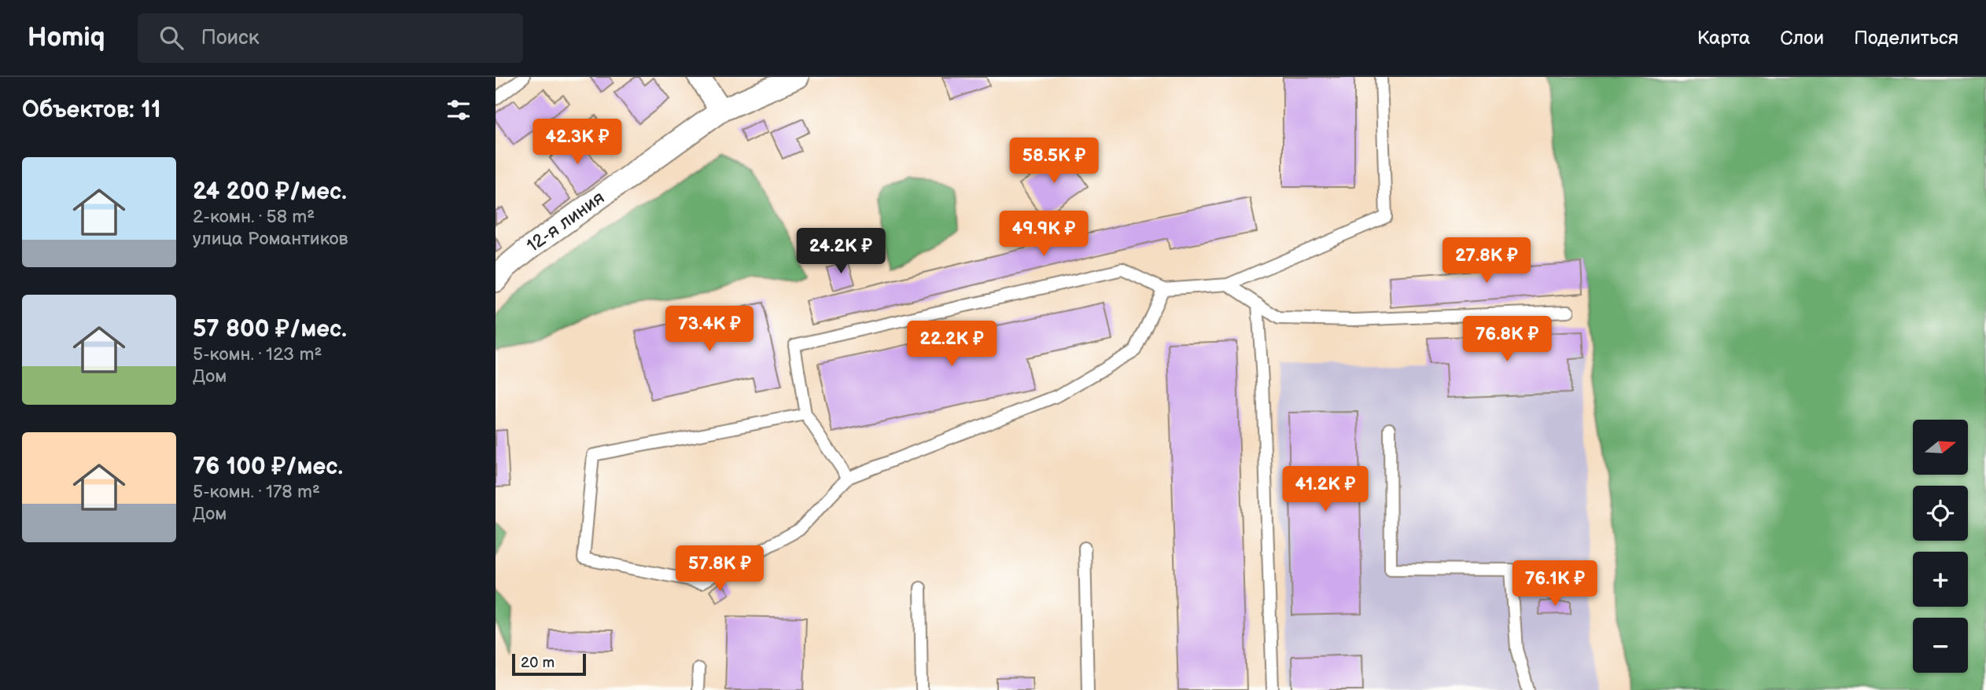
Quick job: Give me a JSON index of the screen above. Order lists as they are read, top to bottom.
{
  "streets": {
    "street": ["12-я линия"]
  },
  "scale_bar": "20 m",
  "north": "right",
  "page": {
    "header": "Homiq",
    "search": "Поиск",
    "nav": ["Карта", "Слои", "Поделиться"],
    "heading": "Объектов: 11",
    "price": [
      "42.3K ₽",
      "58.5K ₽",
      "49.9K ₽",
      "24.2K ₽",
      "27.8K ₽",
      "73.4K ₽",
      "76.8K ₽",
      "22.2K ₽",
      "41.2K ₽",
      "57.8K ₽",
      "76.1K ₽"
    ],
    "list": [
      {
        "name": "24 200 ₽/мес.",
        "note": "2-комн. · 58 m² · улица Романтиков"
      },
      {
        "name": "57 800 ₽/мес.",
        "note": "5-комн. · 123 m² · Дом"
      },
      {
        "name": "76 100 ₽/мес.",
        "note": "5-комн. · 178 m² · Дом"
      }
    ],
    "map_buttons": ["+", "−"],
    "scale": "20 m"
  }
}
